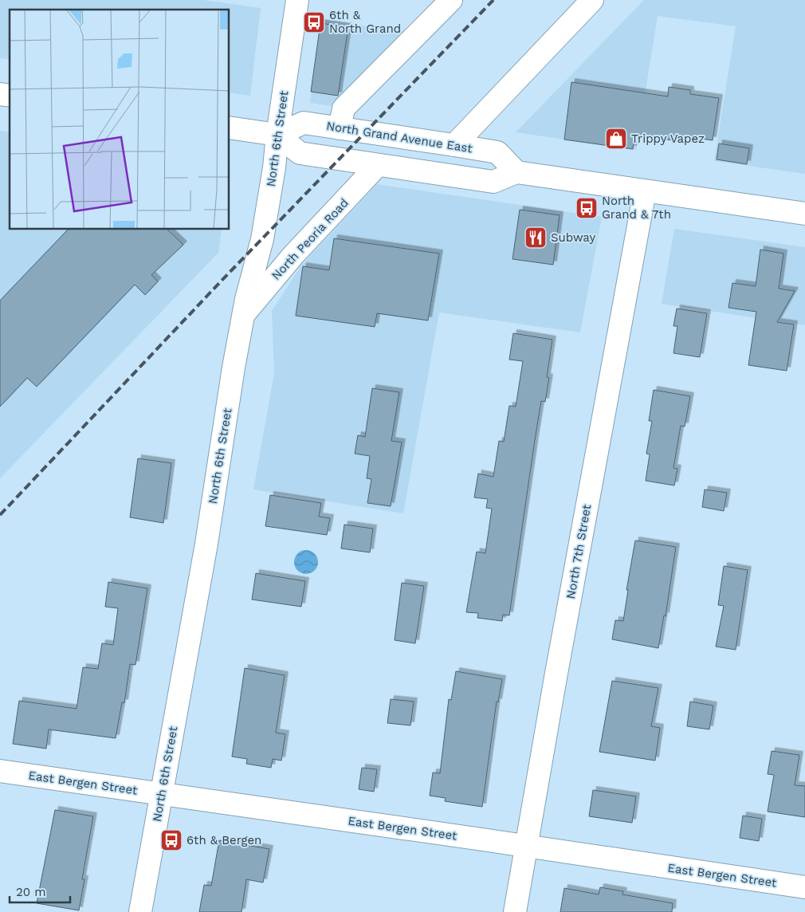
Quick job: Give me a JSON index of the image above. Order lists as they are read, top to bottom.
{
  "streets": {
    "street": [
      "North Grand Avenue East",
      "North 6th Street",
      "North Peoria Road",
      "North 7th Street",
      "East Bergen Street"
    ]
  },
  "crossings": [
    ["North Grand Avenue East", "North 6th Street"],
    ["North 6th Street", "North Peoria Road"],
    ["North 6th Street", "East Bergen Street"],
    ["North 7th Street", "East Bergen Street"]
  ],
  "places": {
    "bus stop": ["6th & North Grand", "North Grand & 7th", "6th & Bergen"],
    "shop": ["Trippy Vapez"],
    "restaurant": ["Subway"]
  },
  "scale_bar": "20 m"
}
